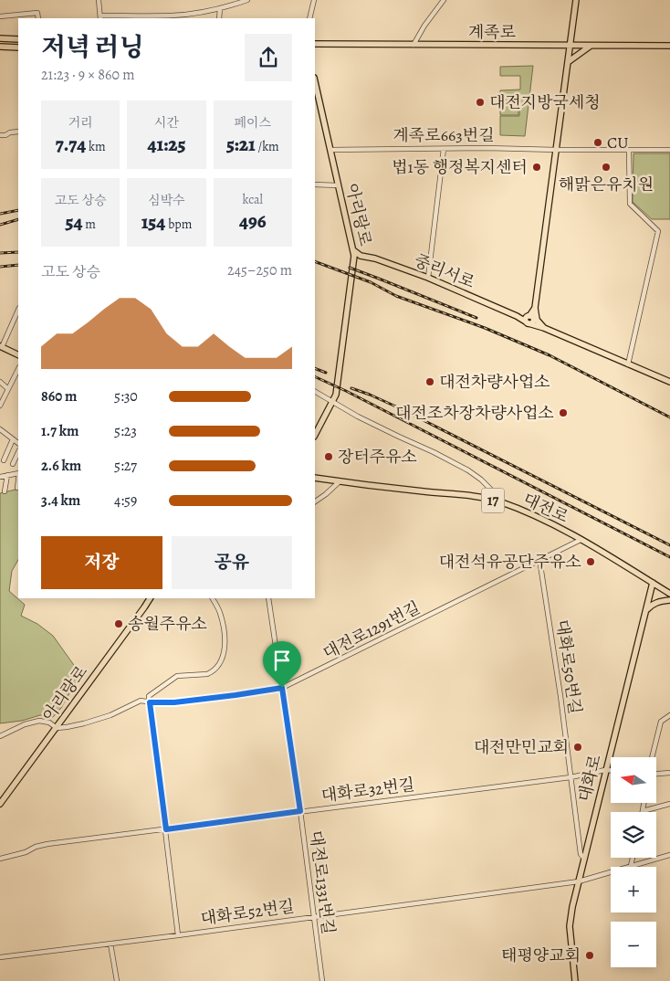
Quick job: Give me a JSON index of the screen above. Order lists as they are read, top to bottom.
{
  "streets": {
    "main road": [
      "계족로",
      "아리랑로",
      "중리서로",
      "17",
      "대전로",
      "대화로"
    ],
    "street": [
      "계족로663번길",
      "대전로1291번길",
      "대화로50번길",
      "대화로32번길",
      "대전로1331번길",
      "대화로52번길"
    ]
  },
  "crossings": [
    ["계족로663번길", "아리랑로"],
    ["아리랑로", "중리서로"],
    ["아리랑로", "대전로1291번길"],
    ["대전로", "대전로1291번길"],
    ["대전로", "대화로"],
    ["대전로1291번길", "대화로50번길"],
    ["대전로1291번길", "대전로1331번길"],
    ["대화로50번길", "대화로"],
    ["대화로50번길", "대화로32번길"],
    ["대화로", "대화로32번길"],
    ["대화로", "대화로52번길"],
    ["대화로32번길", "대전로1331번길"],
    ["대전로1331번길", "대화로52번길"]
  ],
  "places": [
    "대전지방국세청",
    "CU",
    "법1동 행정복지센터",
    "해맑은유치원",
    "대전차량사업소",
    "대전조차장차량사업소",
    "장터주유소",
    "대전석유공단주유소",
    "송월주유소",
    "대전만민교회",
    "태평양교회"
  ],
  "north": "left",
  "page": {
    "heading": ["저녁 러닝", "21:23 · 9 × 860 m"],
    "stats": [
      ["거리", "7.74 km"],
      ["시간", "41:25"],
      ["페이스", "5:21 /km"],
      ["고도 상승", "54 m"],
      ["심박수", "154 bpm"],
      ["kcal", "496"]
    ],
    "chart": ["고도 상승", "245–250 m"],
    "list": [
      {
        "name": "860 m",
        "note": "5:30"
      },
      {
        "name": "1.7 km",
        "note": "5:23"
      },
      {
        "name": "2.6 km",
        "note": "5:27"
      },
      {
        "name": "3.4 km",
        "note": "4:59"
      }
    ],
    "buttons": ["저장", "공유"],
    "map_buttons": ["+", "−"]
  }
}
